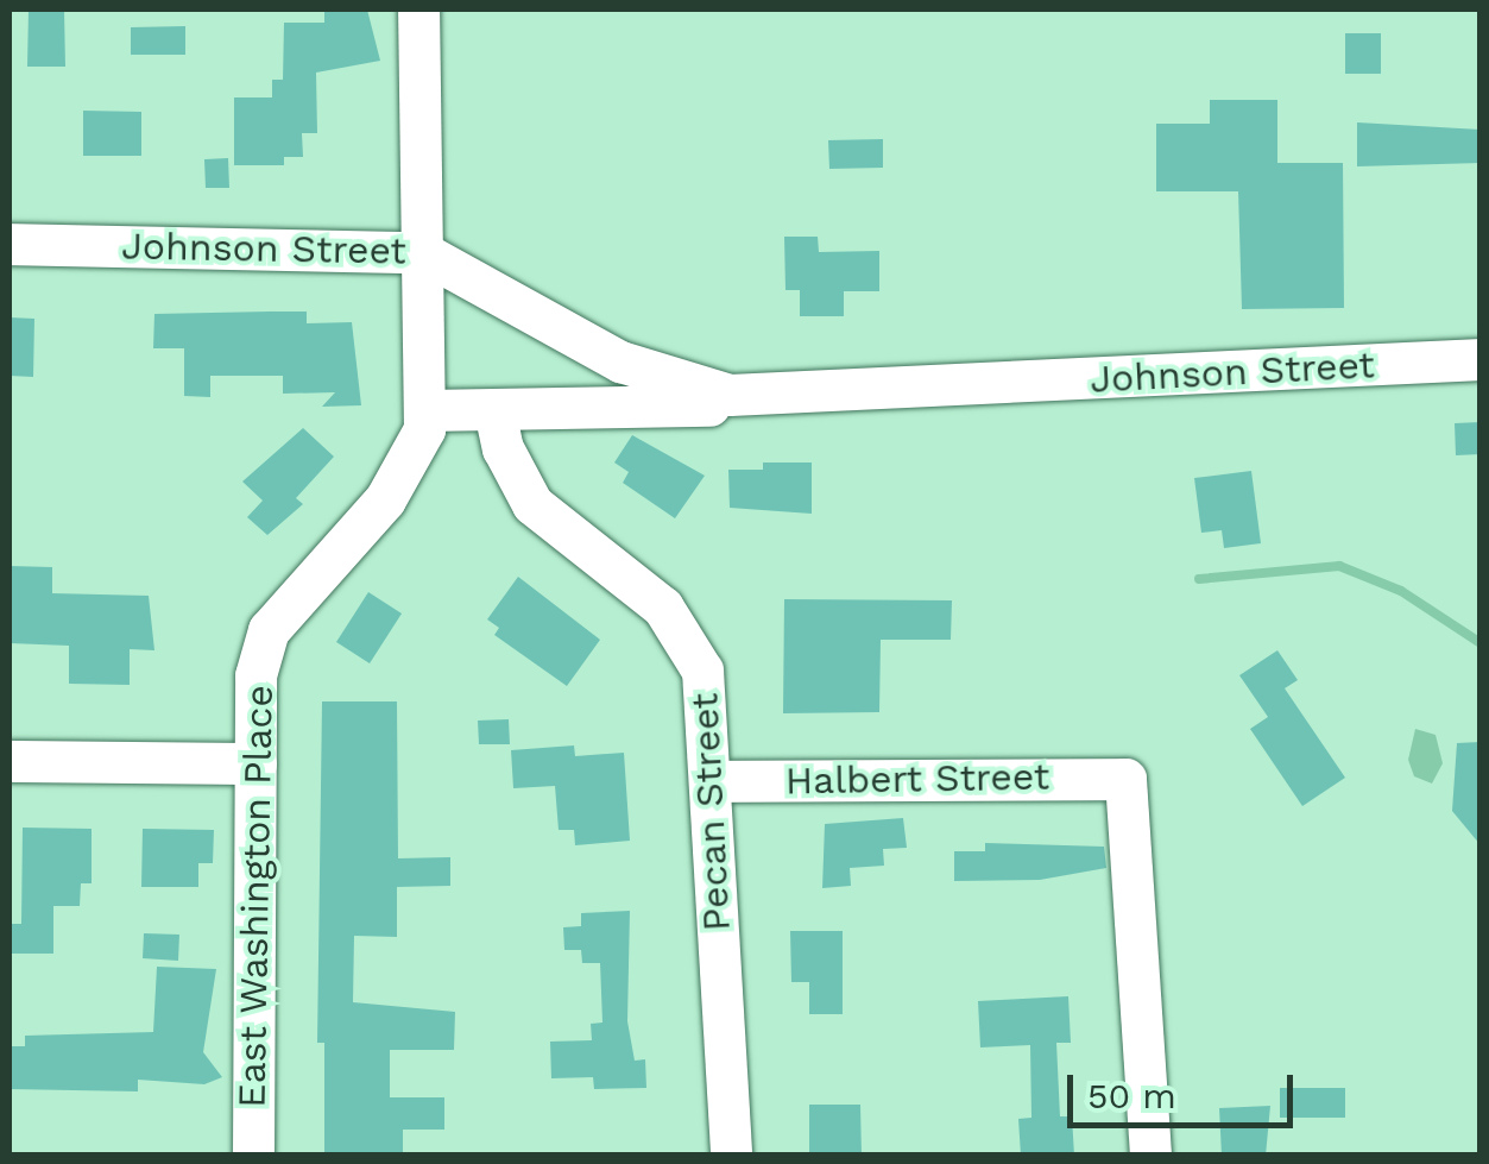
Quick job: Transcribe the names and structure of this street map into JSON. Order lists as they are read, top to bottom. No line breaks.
{"streets":{"street":["Johnson Street","Halbert Street","Pecan Street","East Washington Place"]},"crossings":[["Johnson Street","Pecan Street"],["Johnson Street","East Washington Place"],["Halbert Street","Pecan Street"]],"scale_bar":"50 m"}
